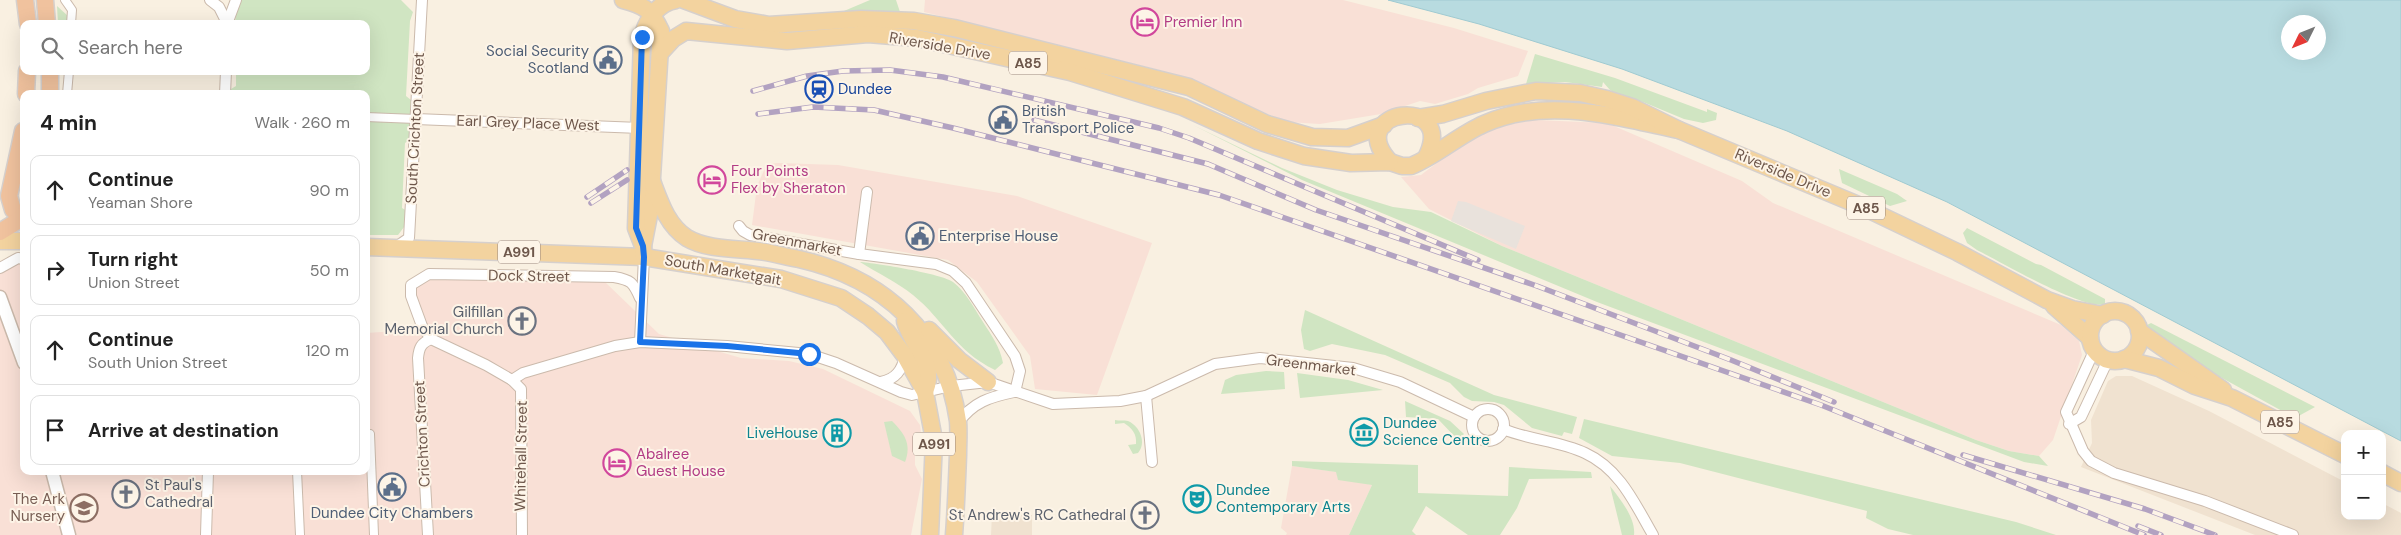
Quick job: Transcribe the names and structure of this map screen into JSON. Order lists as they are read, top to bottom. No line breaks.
{"streets":{"main road":["Riverside Drive","A85","A991","South Marketgait"],"street":["Earl Grey Place West","South Crichton Street","Greenmarket","Dock Street","Crichton Street","Whitehall Street"]},"crossings":[["Riverside Drive","A991"],["Earl Grey Place West","South Crichton Street"],["South Crichton Street","A991"],["Greenmarket","A991"],["Greenmarket","Whitehall Street"],["A991","South Marketgait"],["Dock Street","Crichton Street"]],"places":{"hotel":["Premier Inn","Four Points Flex by Sheraton","Abalree Guest House"],"public building":["Social Security Scotland","British Transport Police","Enterprise House","Dundee City Chambers"],"station":["Dundee"],"church":["Gilfillan Memorial Church","St Paul's Cathedral","St Andrew's RC Cathedral"],"museum":["Dundee Science Centre"],"building":["LiveHouse"],"theatre":["Dundee Contemporary Arts"],"school or university":["The Ark Nursery"]},"north":"bottom left","page":{"search":"Search here","heading":["4 min","Walk · 260 m"],"list":[["Continue","Yeaman Shore","90 m"],["Turn right","Union Street","50 m"],["Continue","South Union Street","120 m"],"Arrive at destination"],"map_buttons":["+","−"]}}
